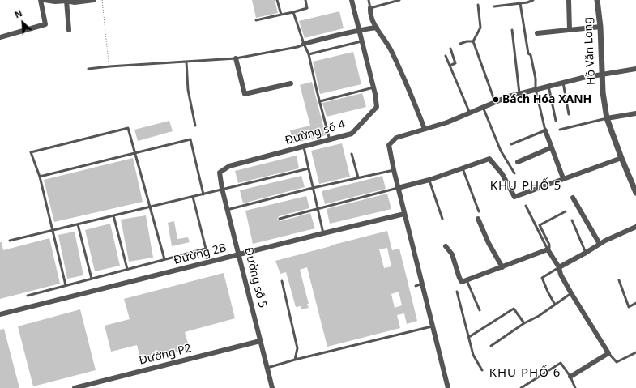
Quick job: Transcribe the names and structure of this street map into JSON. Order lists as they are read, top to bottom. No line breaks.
{"streets":{"street":["Hồ Văn Long","Đường số 4","Đường 2B","Đường số 5","Đường P2"]},"crossings":[["Đường số 4","Đường số 5"],["Đường 2B","Đường số 5"],["Đường số 5","Đường P2"]],"districts":["KHU PHỐ 5","KHU PHỐ 6"],"places":["Bách Hóa XANH"],"north":"top left"}
